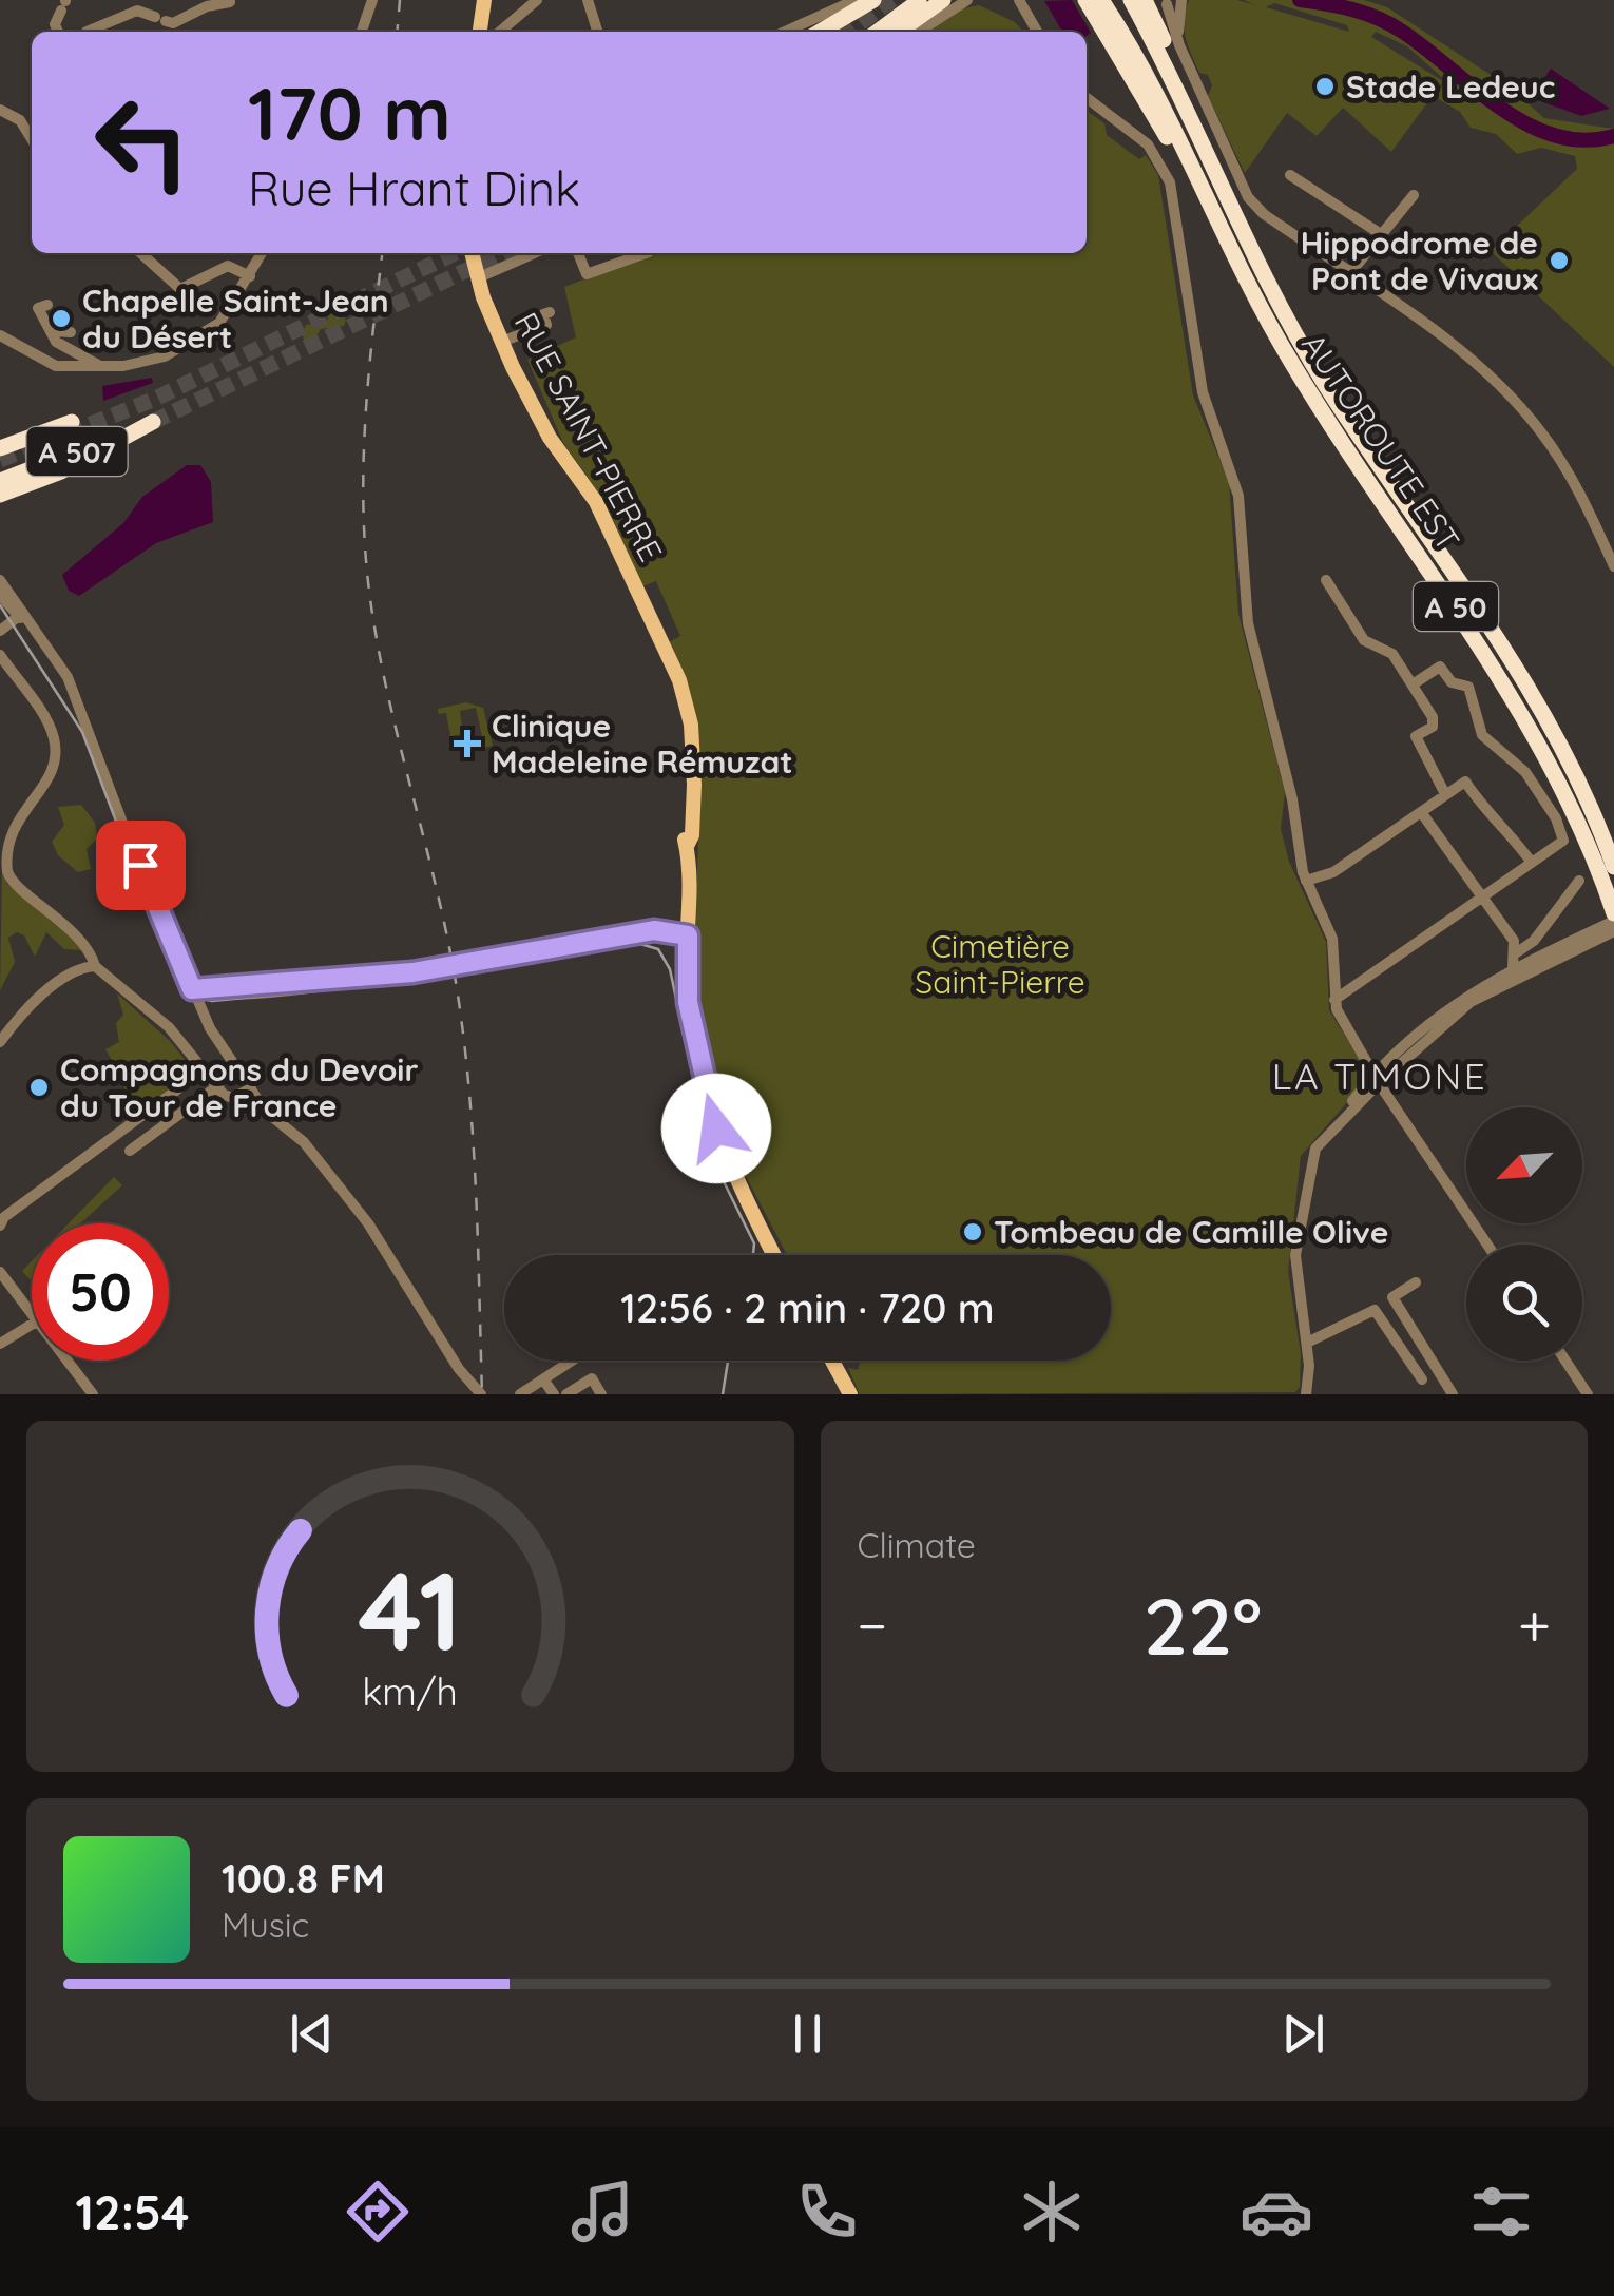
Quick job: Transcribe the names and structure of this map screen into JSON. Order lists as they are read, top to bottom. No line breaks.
{"streets":{"highway":["AUTOROUTE EST","A 507","A 50"],"main road":["RUE SAINT-PIERRE"]},"districts":["LA TIMONE"],"parks":["Cimetière Saint-Pierre"],"places":{"other":["Stade Ledeuc","Hippodrome de Pont de Vivaux","Chapelle Saint-Jean du Désert","Compagnons du Devoir du Tour de France","Tombeau de Camille Olive"],"health":["Clinique Madeleine Rémuzat"]},"north":"bottom left","page":{"turn":["170 m","Rue Hrant Dink"],"limit":"50","trip":"12:56 · 2 min · 720 m","tile":"Climate","heat":["−","22°","+"],"song":["100.8 FM","Music"],"tabs":"12:54","gauge":["41","km/h"]}}
